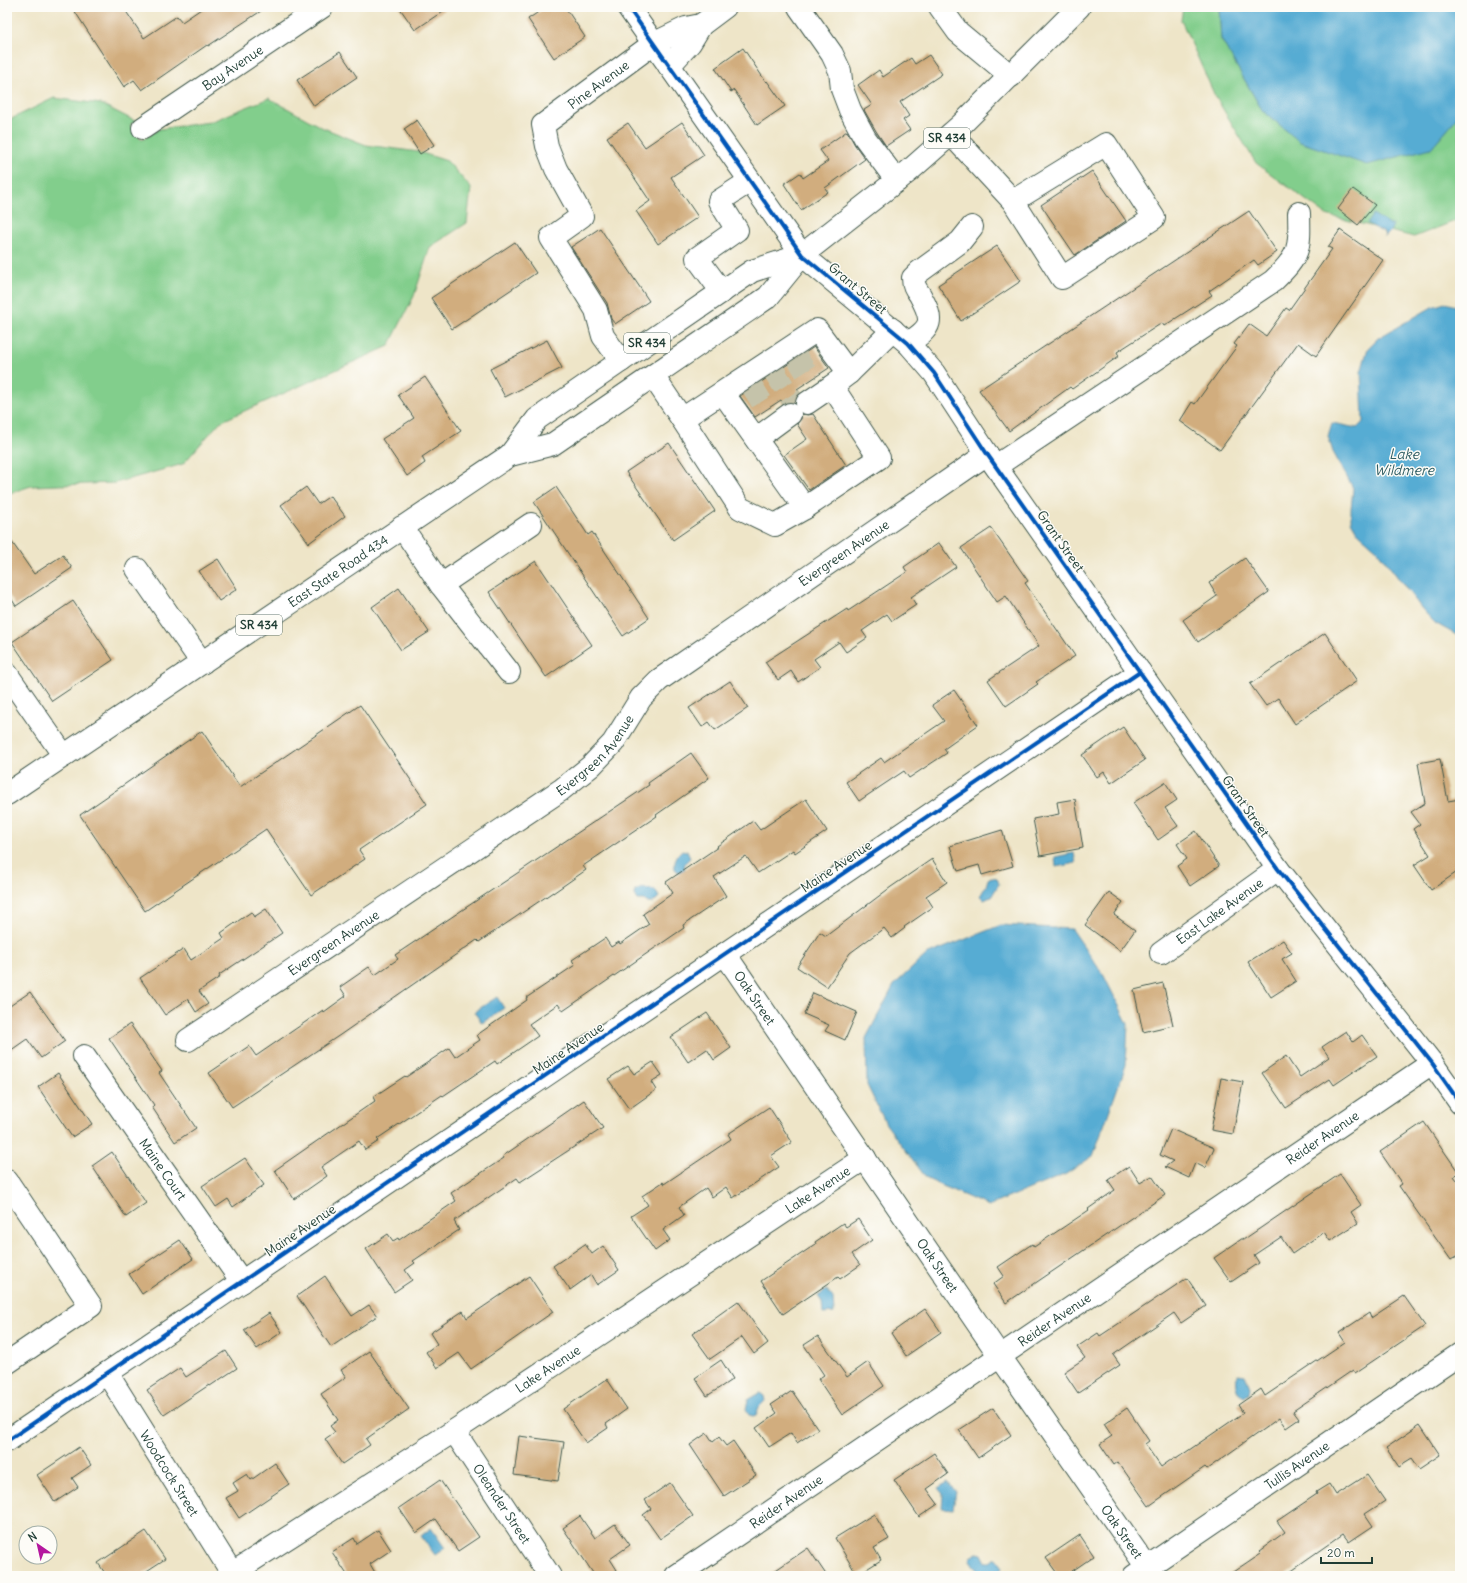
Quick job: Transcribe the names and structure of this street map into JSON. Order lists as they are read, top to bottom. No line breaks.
{"streets":{"street":["Bay Avenue","Pine Avenue","SR 434","Grant Street","Evergreen Avenue","East State Road 434","Maine Avenue","East Lake Avenue","Oak Street","Reider Avenue","Maine Court","Lake Avenue","Tullis Avenue","Woodcock Street","Oleander Street"]},"crossings":[["Pine Avenue","SR 434"],["Pine Avenue","Grant Street"],["SR 434","Grant Street"],["SR 434","East State Road 434"],["Grant Street","Evergreen Avenue"],["Grant Street","Maine Avenue"],["Grant Street","East Lake Avenue"],["Grant Street","Reider Avenue"],["Maine Avenue","Oak Street"],["Maine Avenue","Maine Court"],["Maine Avenue","Woodcock Street"],["Oak Street","Reider Avenue"],["Oak Street","Lake Avenue"],["Oak Street","Tullis Avenue"],["Lake Avenue","Woodcock Street"],["Lake Avenue","Oleander Street"]],"water":["Lake Wildmere"],"scale_bar":"20 m","north":"top left"}
